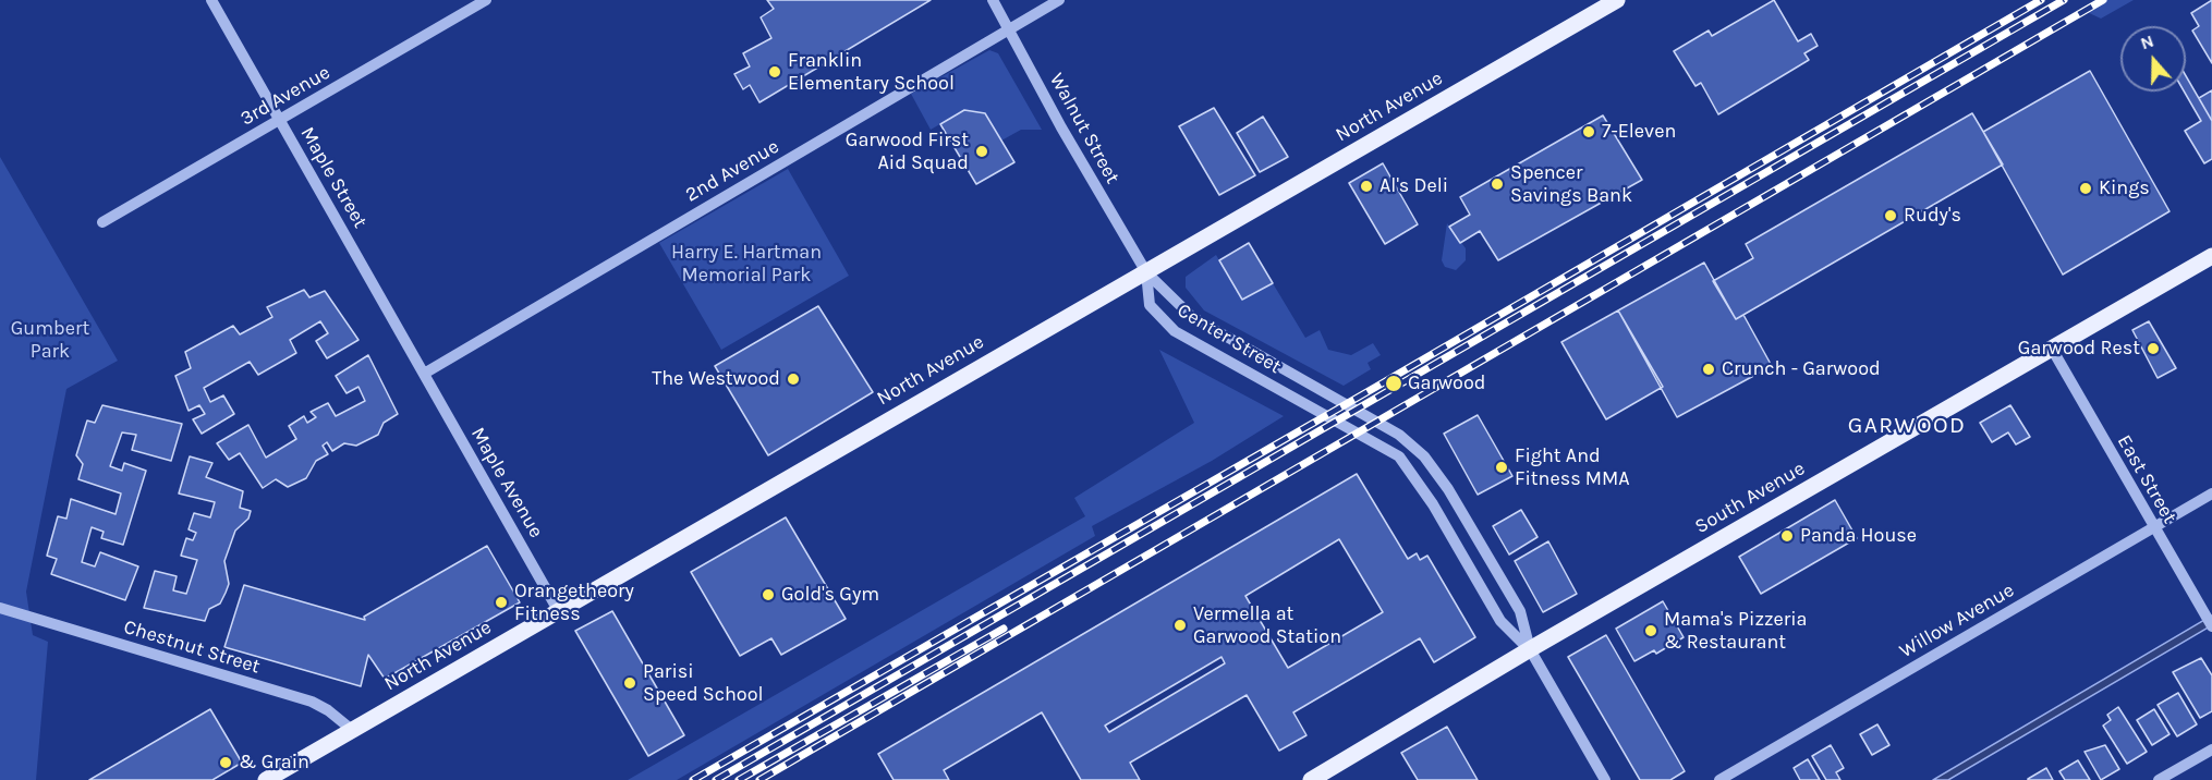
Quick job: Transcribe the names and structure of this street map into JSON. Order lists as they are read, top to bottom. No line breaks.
{"streets":{"main road":["North Avenue","South Avenue"],"street":["3rd Avenue","Walnut Street","2nd Avenue","Maple Street","Center Street","East Street","Maple Avenue","Willow Avenue","Chestnut Street"]},"crossings":[["3rd Avenue","Maple Street"],["North Avenue","Walnut Street"],["North Avenue","Center Street"],["North Avenue","Maple Avenue"],["North Avenue","Chestnut Street"],["Walnut Street","2nd Avenue"],["Walnut Street","Center Street"],["2nd Avenue","Maple Street"],["2nd Avenue","Maple Avenue"],["Maple Street","Maple Avenue"],["Center Street","South Avenue"],["East Street","South Avenue"],["East Street","Willow Avenue"]],"districts":["GARWOOD"],"parks":["Harry E. Hartman Memorial Park","Gumbert Park"],"places":["Franklin Elementary School","7-Eleven","Garwood First Aid Squad","Spencer Savings Bank","Al's Deli","Kings","Rudy's","Garwood Rest","Crunch - Garwood","The Westwood","Garwood","Fight And Fitness MMA","Panda House","Gold's Gym","Orangetheory Fitness","Vermella at Garwood Station","Mama's Pizzeria & Restaurant","Parisi Speed School","& Grain"],"north":"top"}
